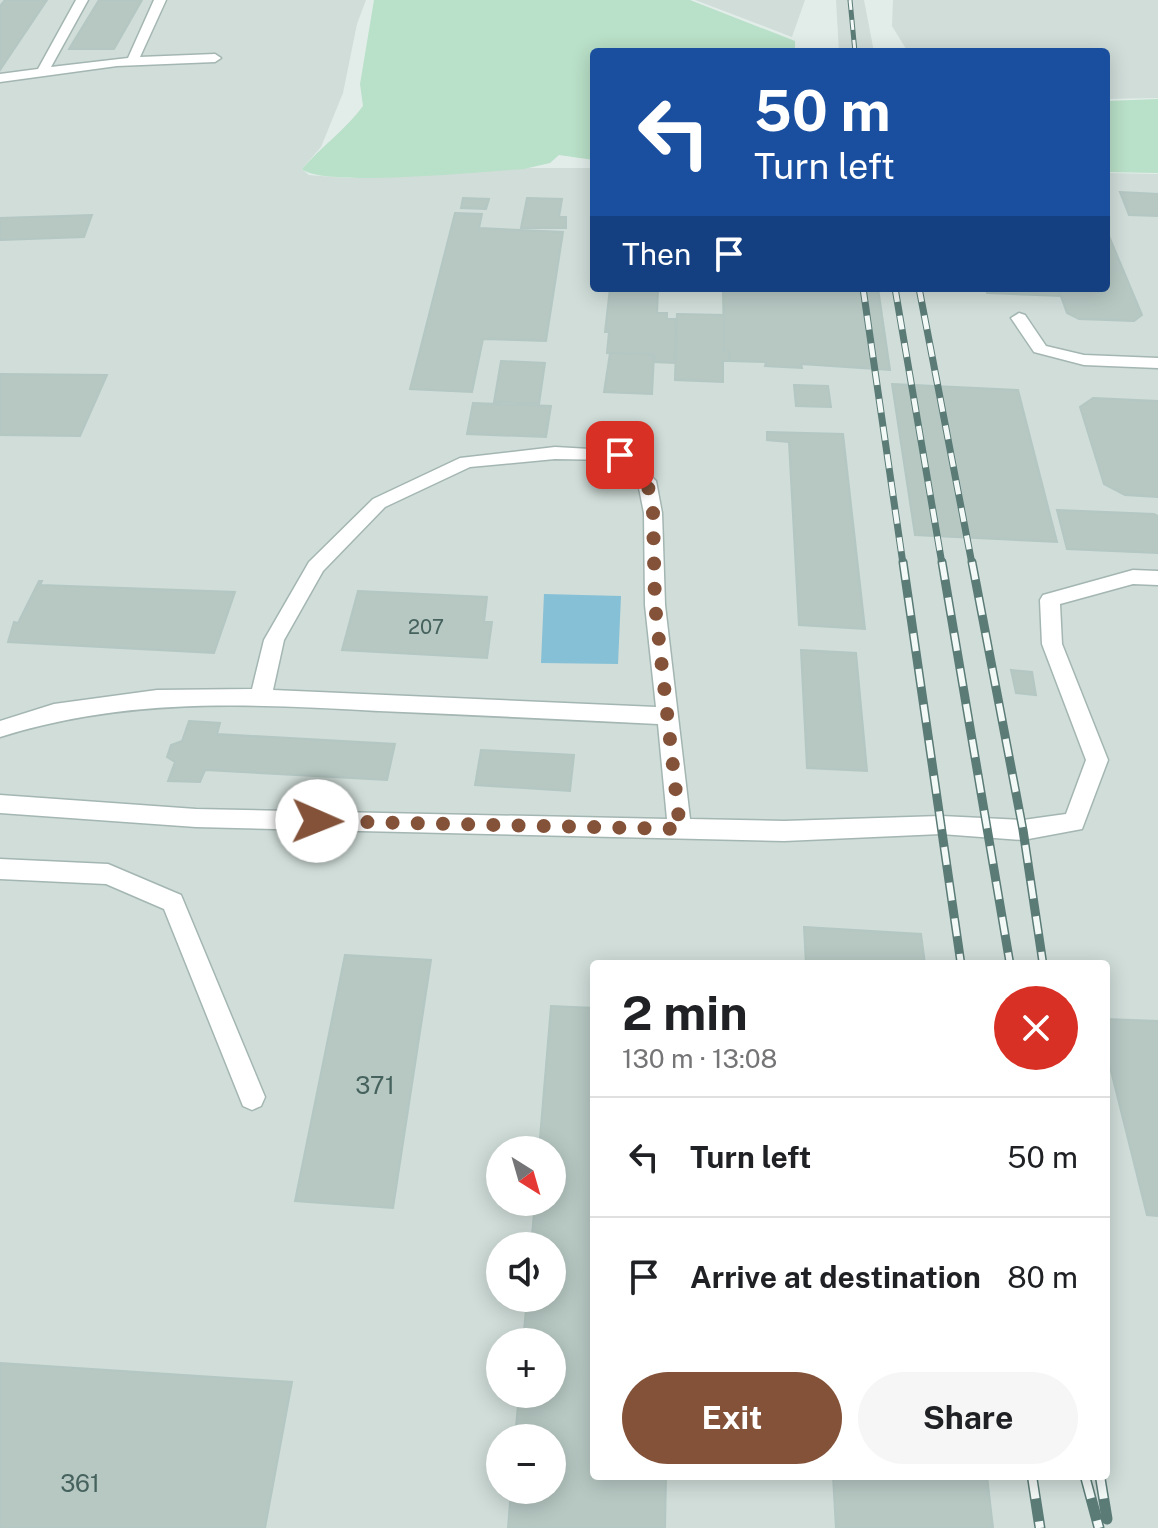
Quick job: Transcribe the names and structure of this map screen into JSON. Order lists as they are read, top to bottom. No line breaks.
{"house_numbers":["207","371","361"],"north":"bottom right","page":{"turn":["50 m","Turn left"],"then":"Then","heading":["2 min","130 m · 13:08"],"list":[{"name":"Turn left","value":"50 m"},{"name":"Arrive at destination","value":"80 m"}],"map_buttons":["+","−"],"buttons":["Exit","Share"]}}
